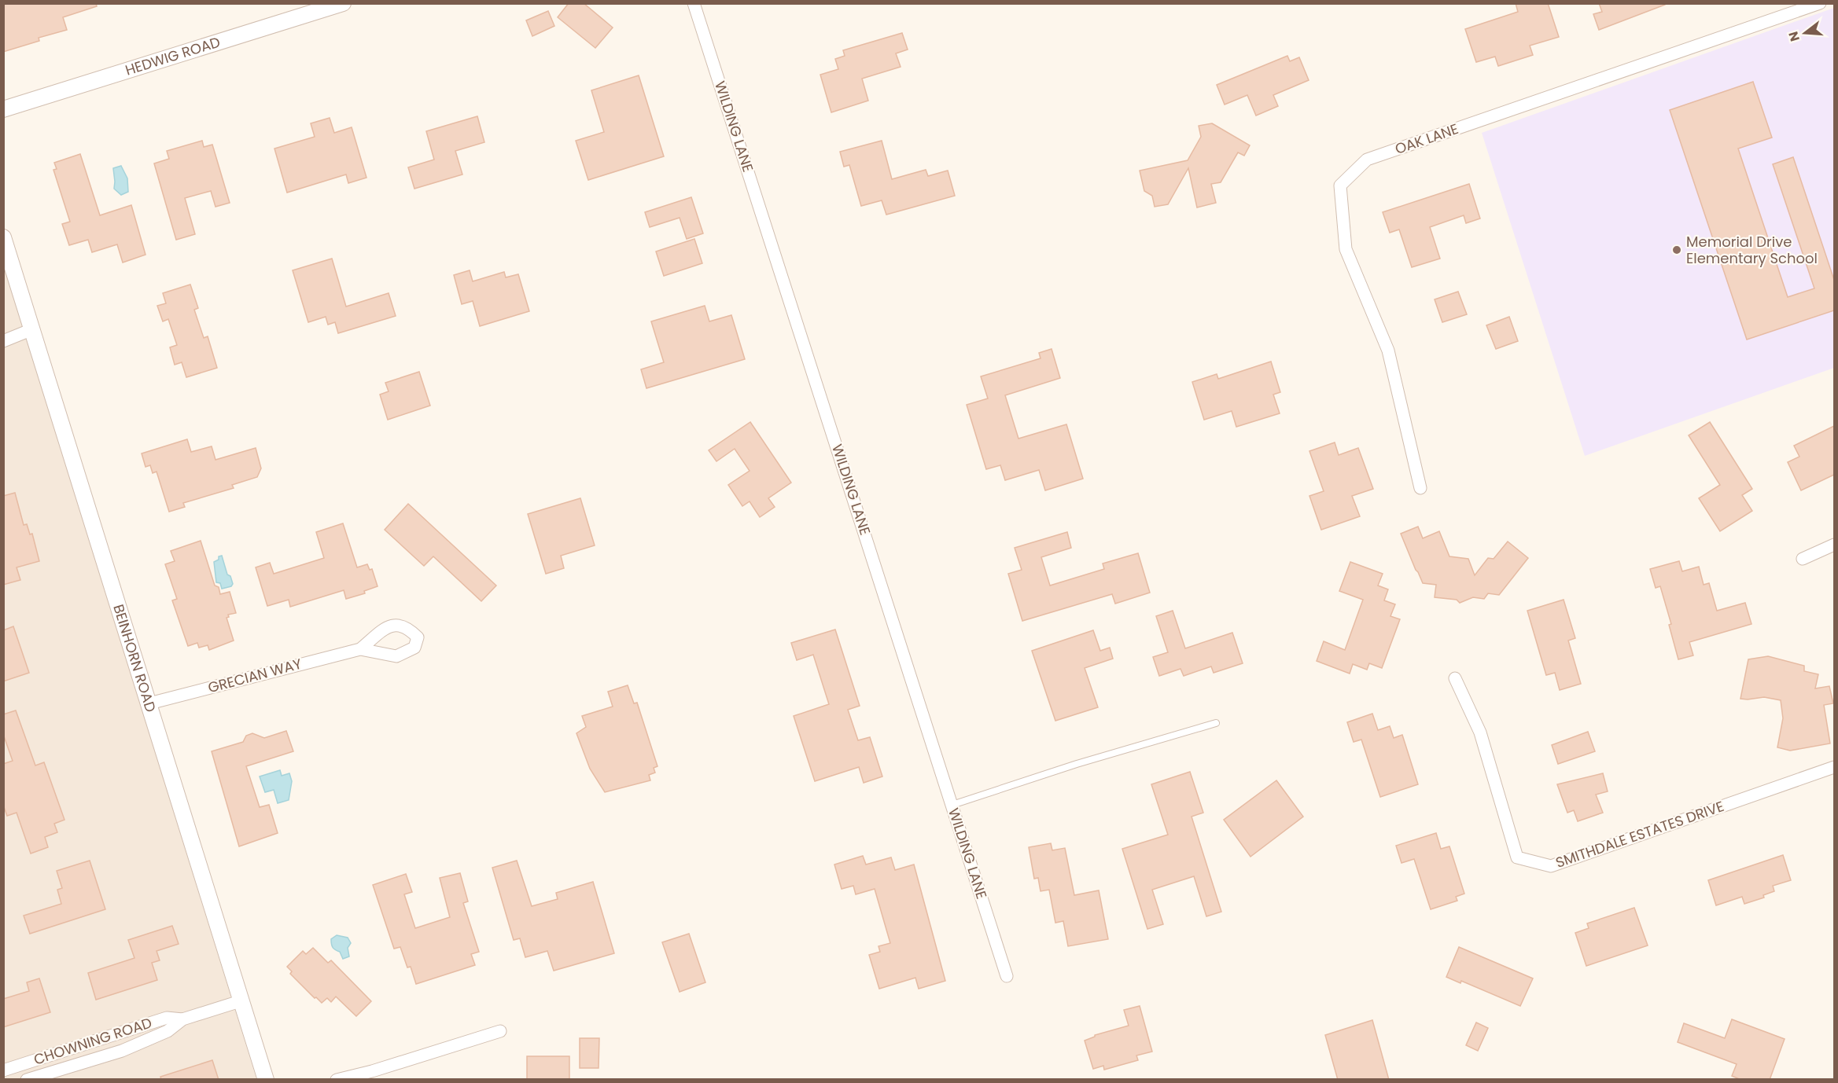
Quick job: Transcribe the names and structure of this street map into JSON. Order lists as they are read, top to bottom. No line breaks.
{"streets":{"street":["HEDWIG ROAD","WILDING LANE","OAK LANE","BEINHORN ROAD","GRECIAN WAY","SMITHDALE ESTATES DRIVE","CHOWNING ROAD"]},"crossings":[["BEINHORN ROAD","GRECIAN WAY"],["BEINHORN ROAD","CHOWNING ROAD"]],"places":["Memorial Drive Elementary School"],"north":"left"}
